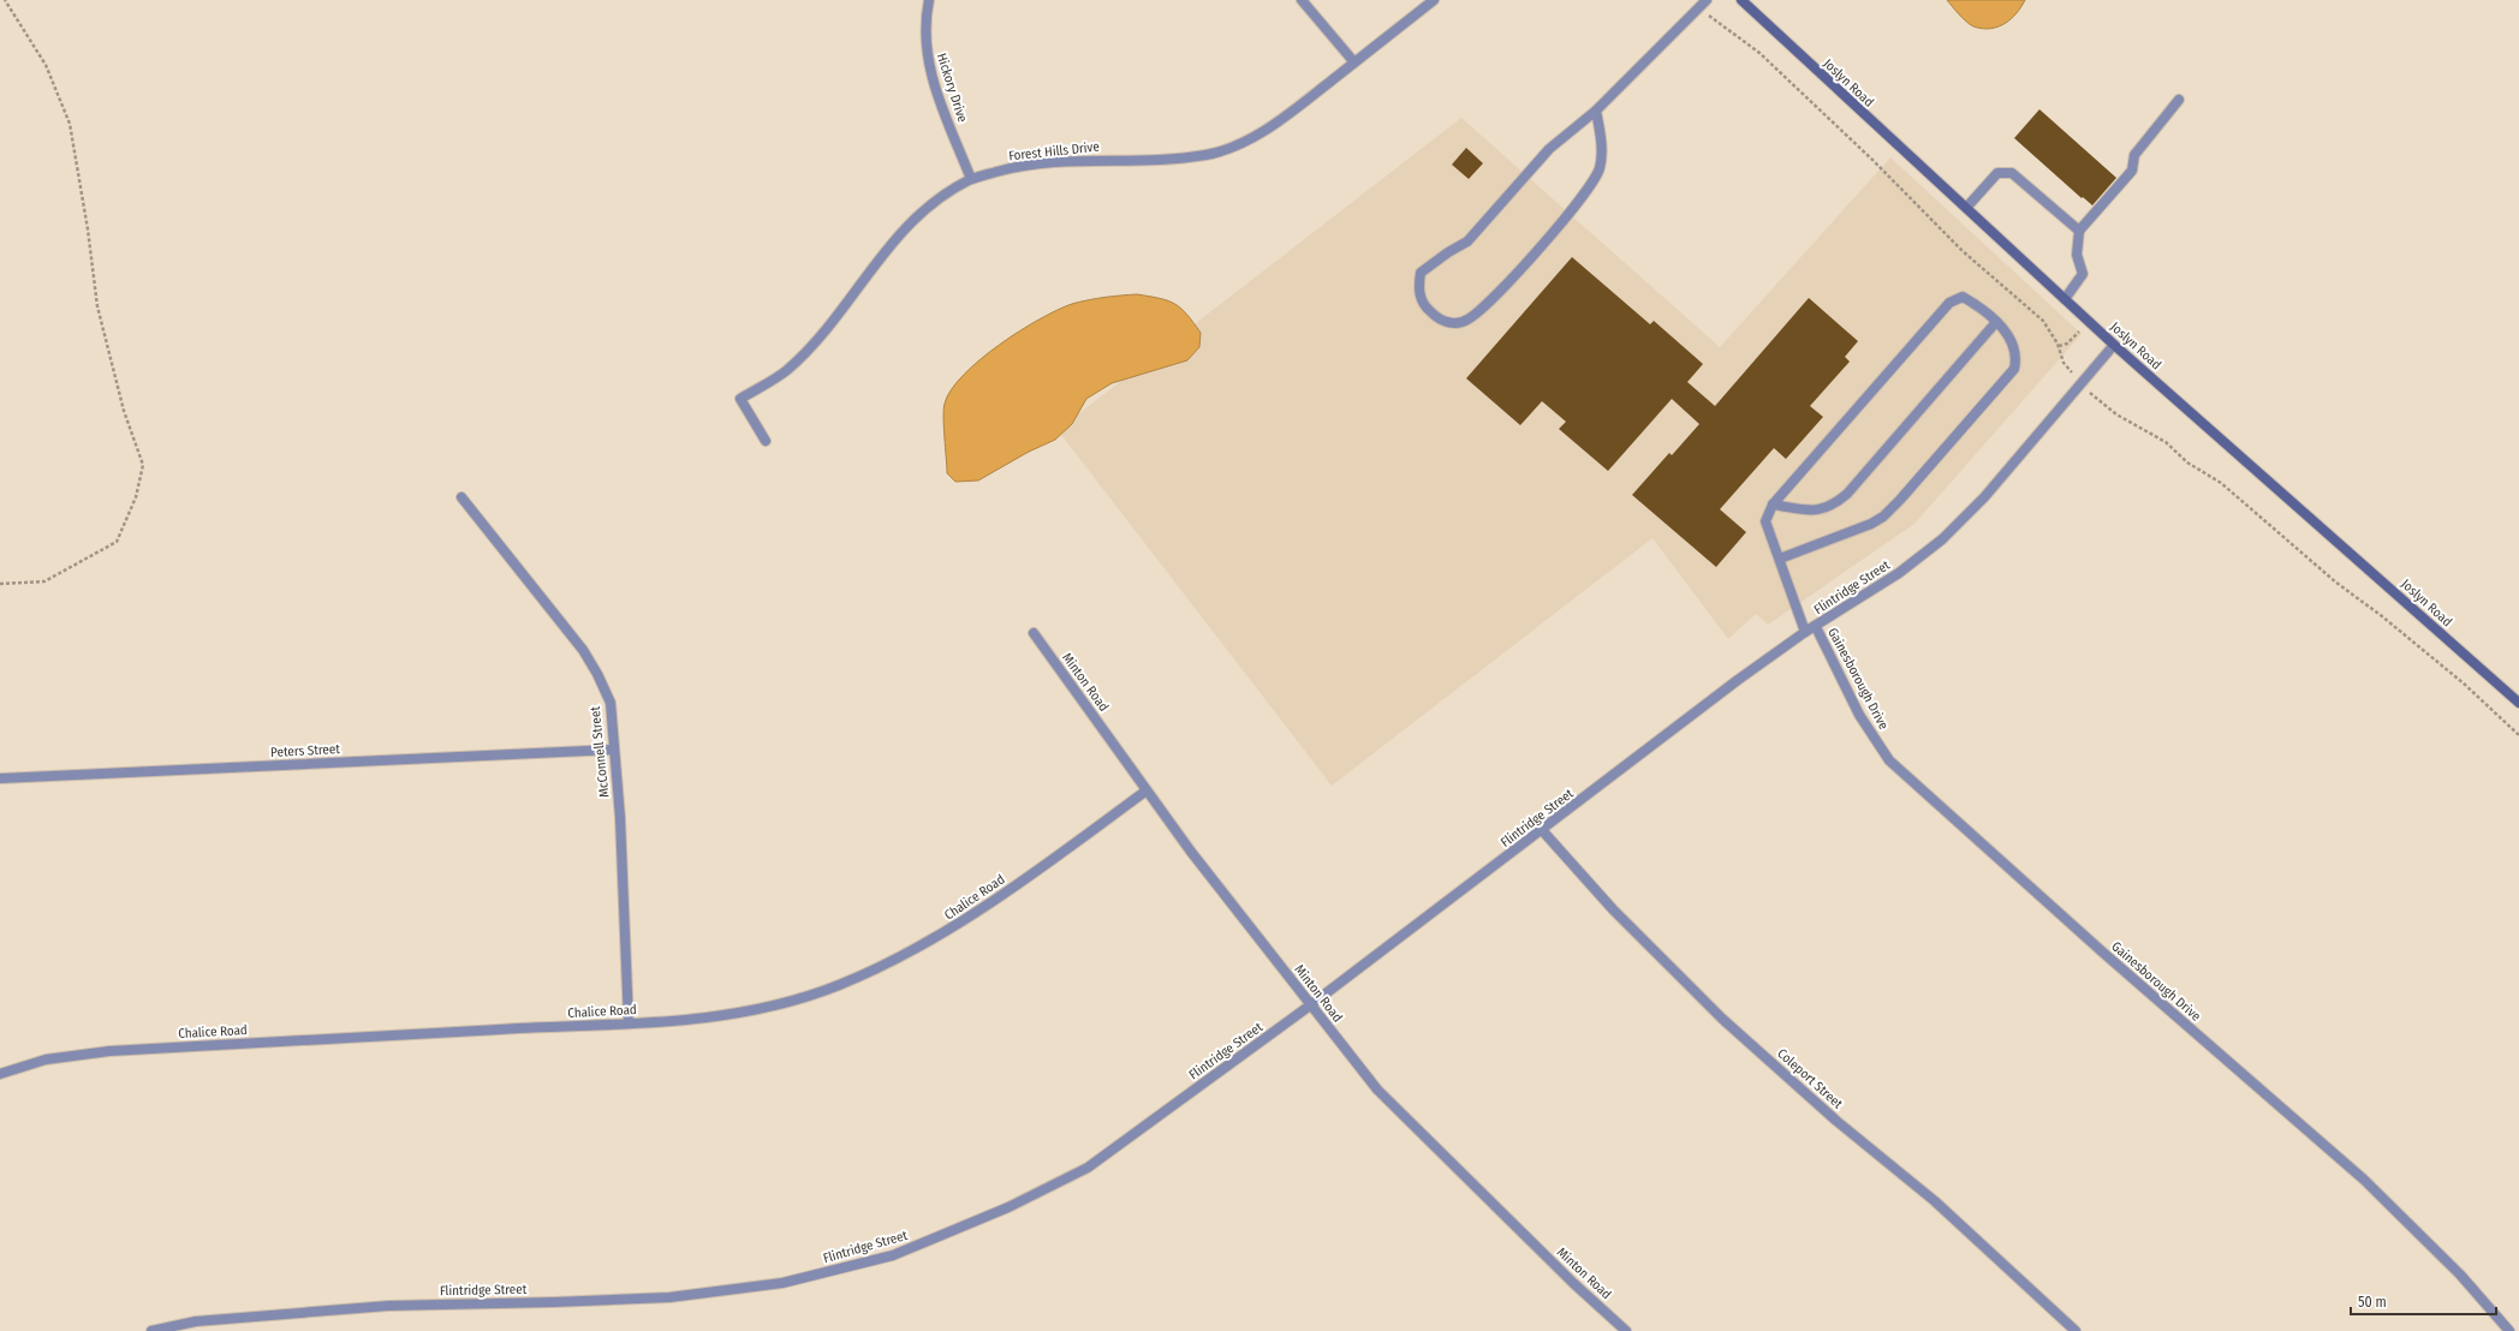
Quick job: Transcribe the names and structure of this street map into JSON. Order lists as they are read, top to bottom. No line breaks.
{"streets":{"street":["Joslyn Road","Hickory Drive","Forest Hills Drive","Flintridge Street","Gainesborough Drive","Minton Road","Peters Street","McConnell Street","Chalice Road","Coleport Street"]},"crossings":[["Joslyn Road","Flintridge Street"],["Hickory Drive","Forest Hills Drive"],["Flintridge Street","Gainesborough Drive"],["Flintridge Street","Minton Road"],["Flintridge Street","Coleport Street"],["Minton Road","Chalice Road"],["Peters Street","McConnell Street"],["McConnell Street","Chalice Road"]],"scale_bar":"50 m"}
